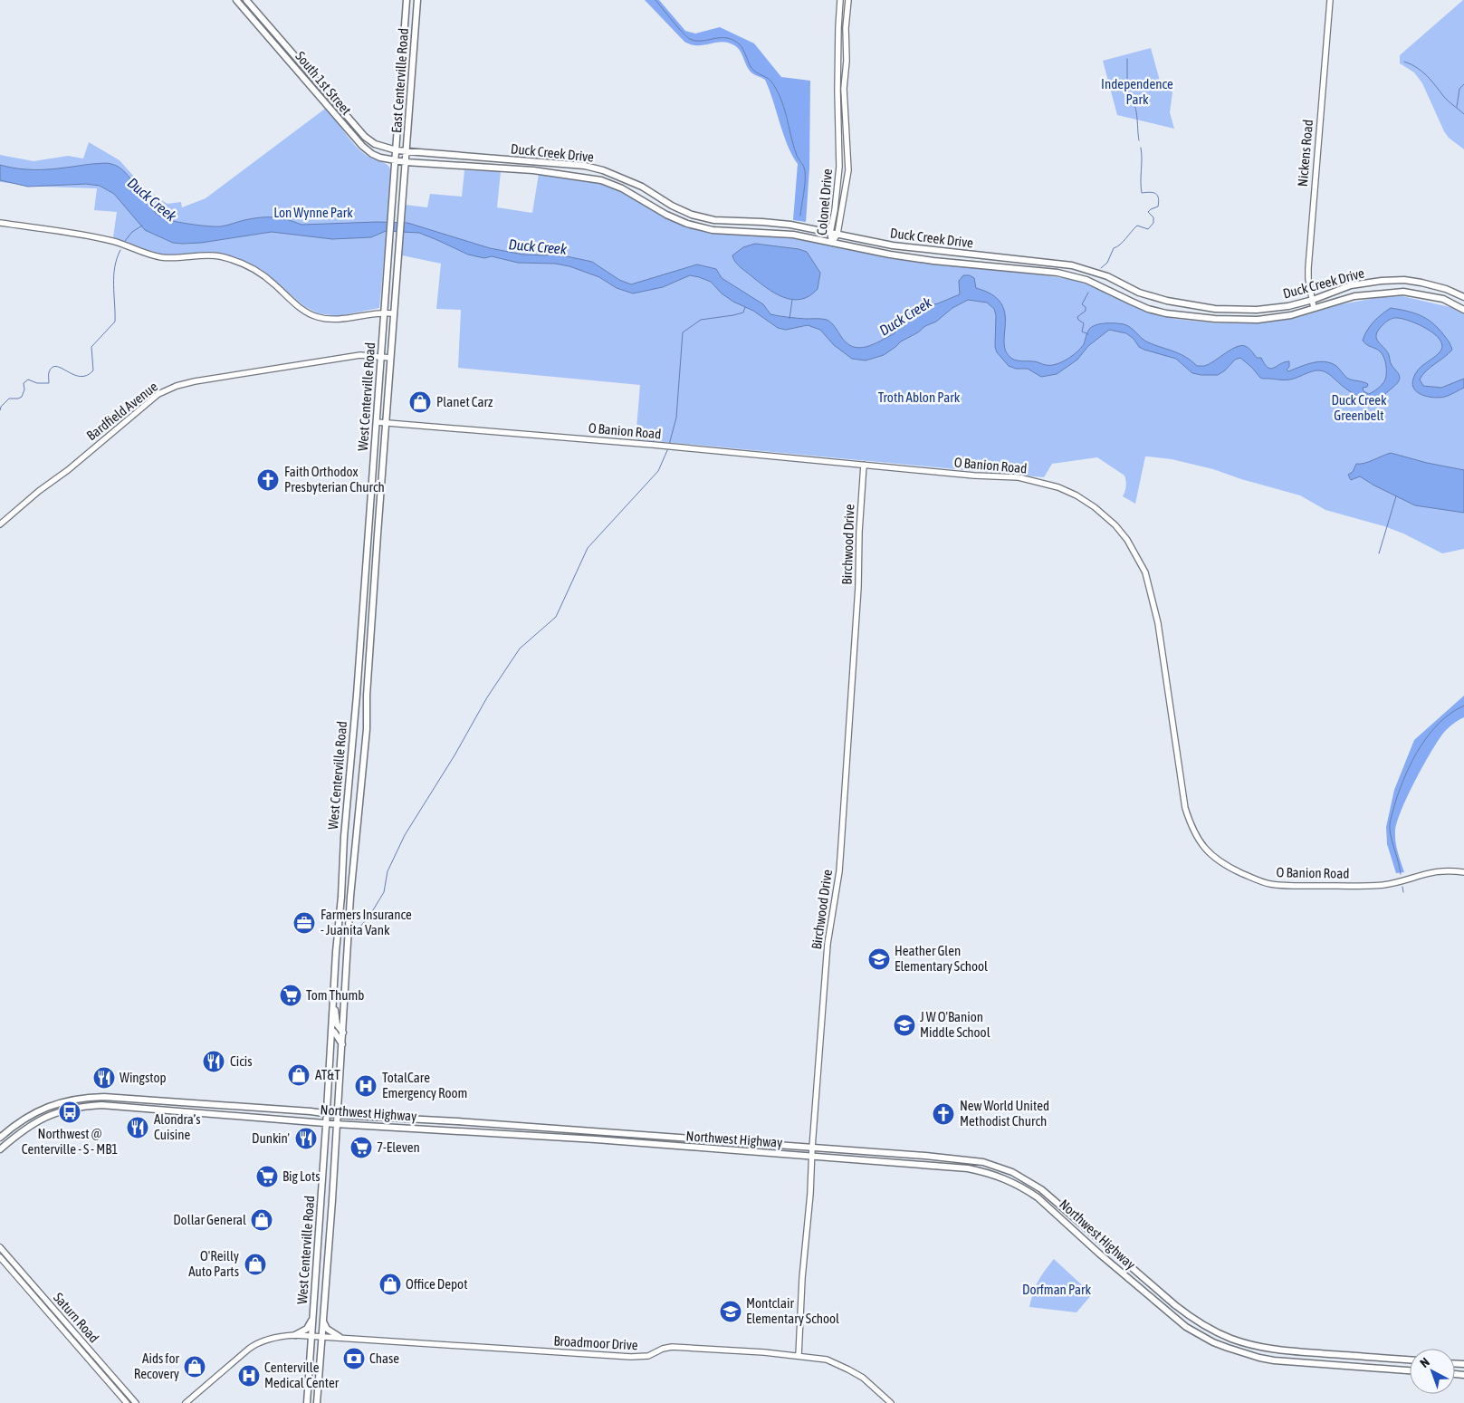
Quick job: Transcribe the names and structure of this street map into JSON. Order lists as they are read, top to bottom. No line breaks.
{"streets":{"main road":["East Centerville Road","South 1st Street","Duck Creek Drive","West Centerville Road","Northwest Highway"],"street":["Nickens Road","Colonel Drive","Bardfield Avenue","O Banion Road","Birchwood Drive","Saturn Road","Broadmoor Drive"]},"crossings":[["East Centerville Road","South 1st Street"],["East Centerville Road","Duck Creek Drive"],["East Centerville Road","West Centerville Road"],["South 1st Street","Duck Creek Drive"],["South 1st Street","West Centerville Road"],["Duck Creek Drive","Nickens Road"],["Duck Creek Drive","Colonel Drive"],["Duck Creek Drive","West Centerville Road"],["West Centerville Road","Bardfield Avenue"],["West Centerville Road","O Banion Road"],["West Centerville Road","Northwest Highway"],["West Centerville Road","Broadmoor Drive"],["O Banion Road","Birchwood Drive"],["Birchwood Drive","Northwest Highway"],["Birchwood Drive","Broadmoor Drive"]],"water":["Duck Creek"],"parks":["Independence Park","Lon Wynne Park","Troth Ablon Park","Duck Creek Greenbelt","Dorfman Park"],"places":{"shop":["Planet Carz","AT&T","Dollar General","O'Reilly Auto Parts","Office Depot","Aids for Recovery"],"church":["Faith Orthodox Presbyterian Church","New World United Methodist Church"],"office":["Farmers Insurance - Juanita Vank"],"school or university":["Heather Glen Elementary School","J W O'Banion Middle School","Montclair Elementary School"],"supermarket":["Tom Thumb","7-Eleven","Big Lots"],"restaurant":["Cicis","Wingstop","Alondra’s Cuisine","Dunkin'"],"hospital":["TotalCare Emergency Room","Centerville Medical Center"],"bus stop":["Northwest @ Centerville - S - MB1"],"bank":["Chase"]},"north":"top left"}
